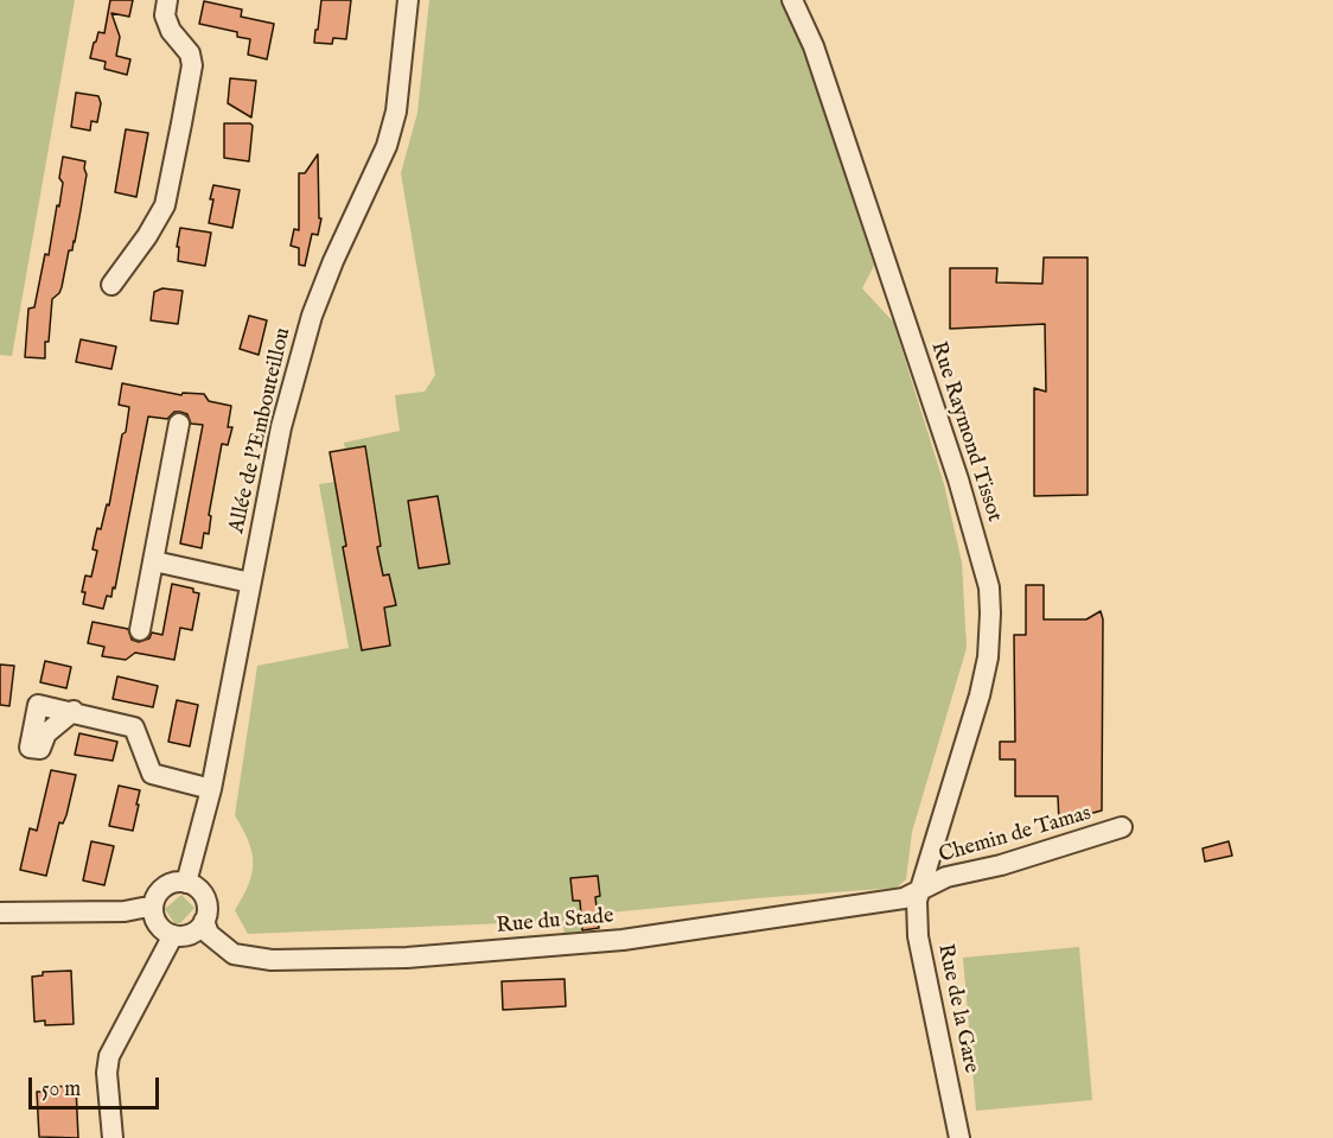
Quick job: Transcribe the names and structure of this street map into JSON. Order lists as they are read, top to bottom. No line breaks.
{"streets":{"street":["Allée de l'Embouteillou","Rue Raymond Tissot","Chemin de Tamas","Rue du Stade","Rue de la Gare"]},"crossings":[["Allée de l'Embouteillou","Rue du Stade"],["Rue Raymond Tissot","Chemin de Tamas"],["Rue Raymond Tissot","Rue du Stade"],["Rue Raymond Tissot","Rue de la Gare"],["Chemin de Tamas","Rue du Stade"],["Chemin de Tamas","Rue de la Gare"],["Rue du Stade","Rue de la Gare"]],"scale_bar":"50 m"}
